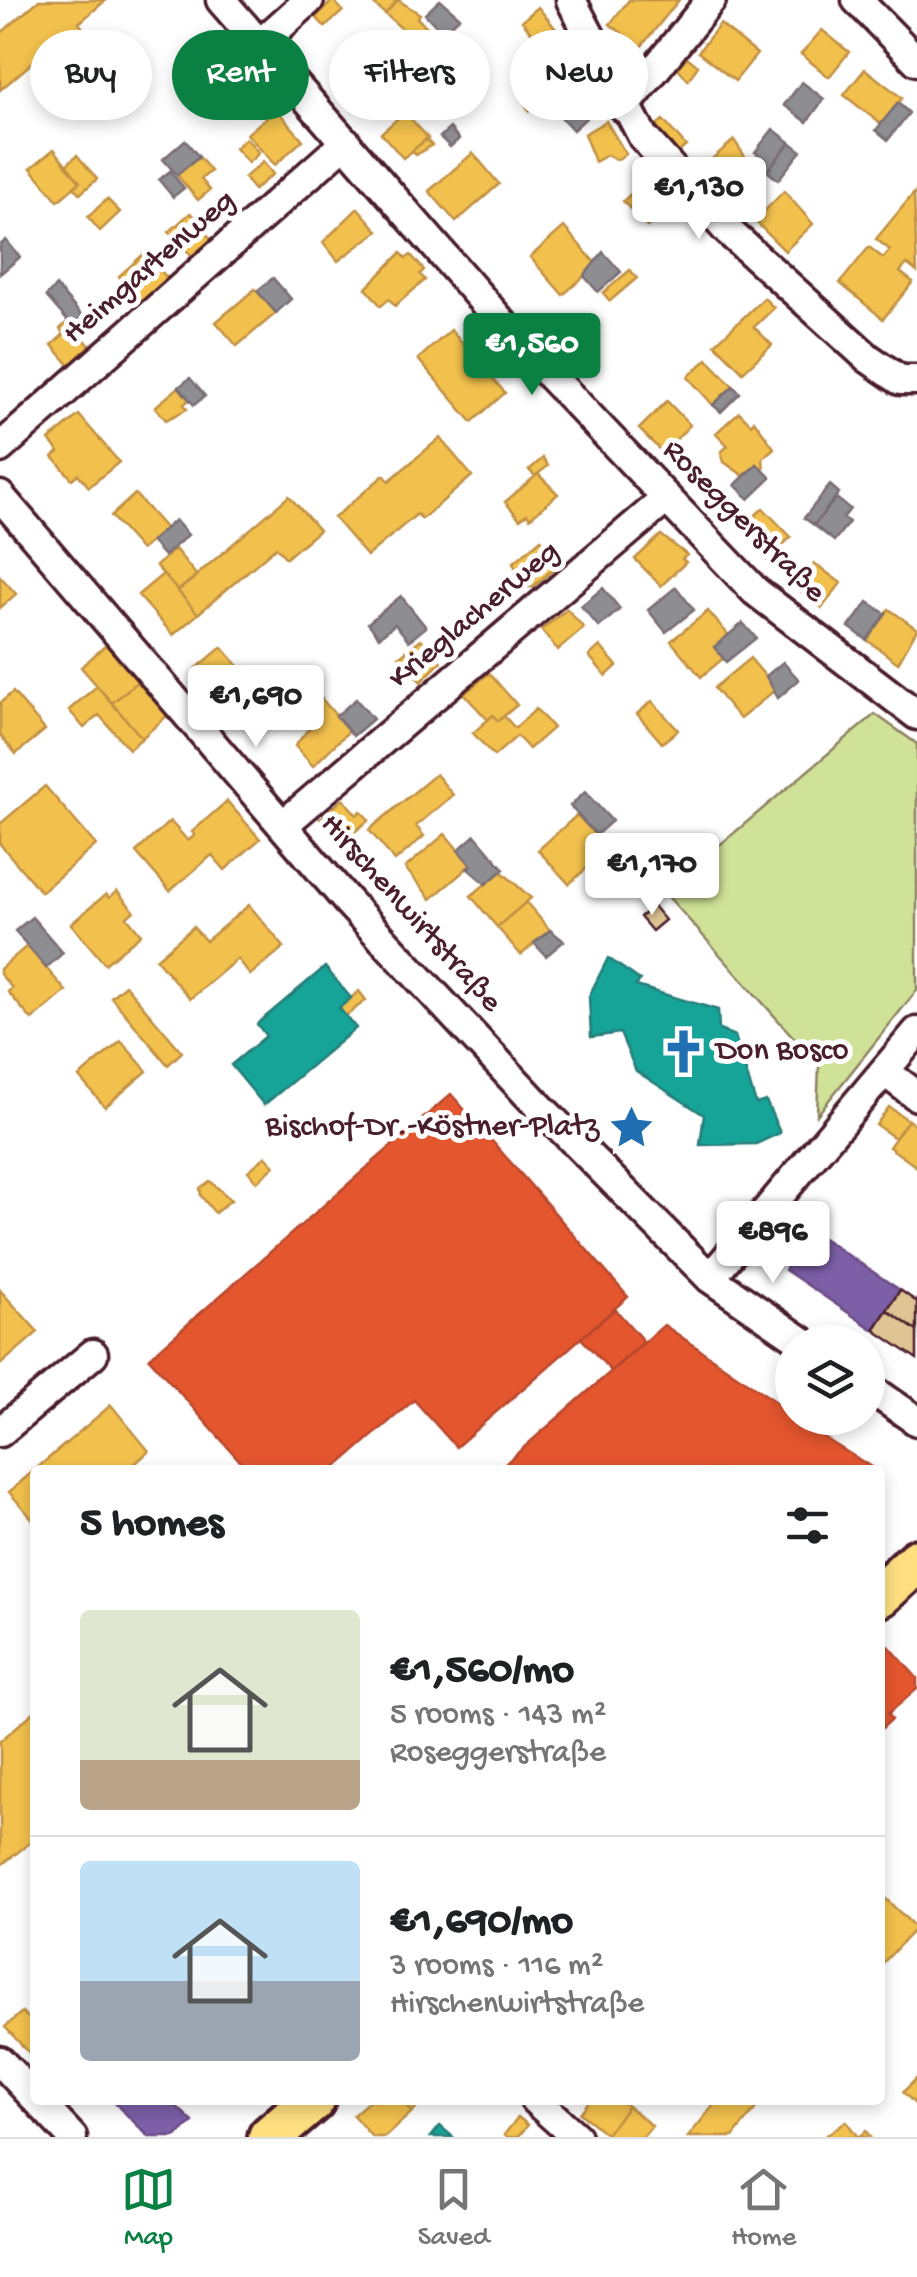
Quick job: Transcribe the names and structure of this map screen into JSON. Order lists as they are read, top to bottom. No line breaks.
{"streets":{"street":["Heimgartenweg","Roseggerstraße","Krieglacherweg","Hirschenwirtstraße"]},"crossings":[["Heimgartenweg","Roseggerstraße"],["Roseggerstraße","Krieglacherweg"],["Krieglacherweg","Hirschenwirtstraße"]],"places":{"church":["Don Bosco"],"place":["Bischof-Dr.-Köstner-Platz"]},"page":{"chip":["Buy","Rent","Filters","New"],"price":["€1,130","€1,560","€1,690","€1,170","€896"],"heading":"5 homes","list":[{"name":"€1,560/mo","note":"5 rooms · 143 m² · Roseggerstraße"},{"name":"€1,690/mo","note":"3 rooms · 116 m² · Hirschenwirtstraße"}],"tabs":["Map","Saved","Home"]}}
